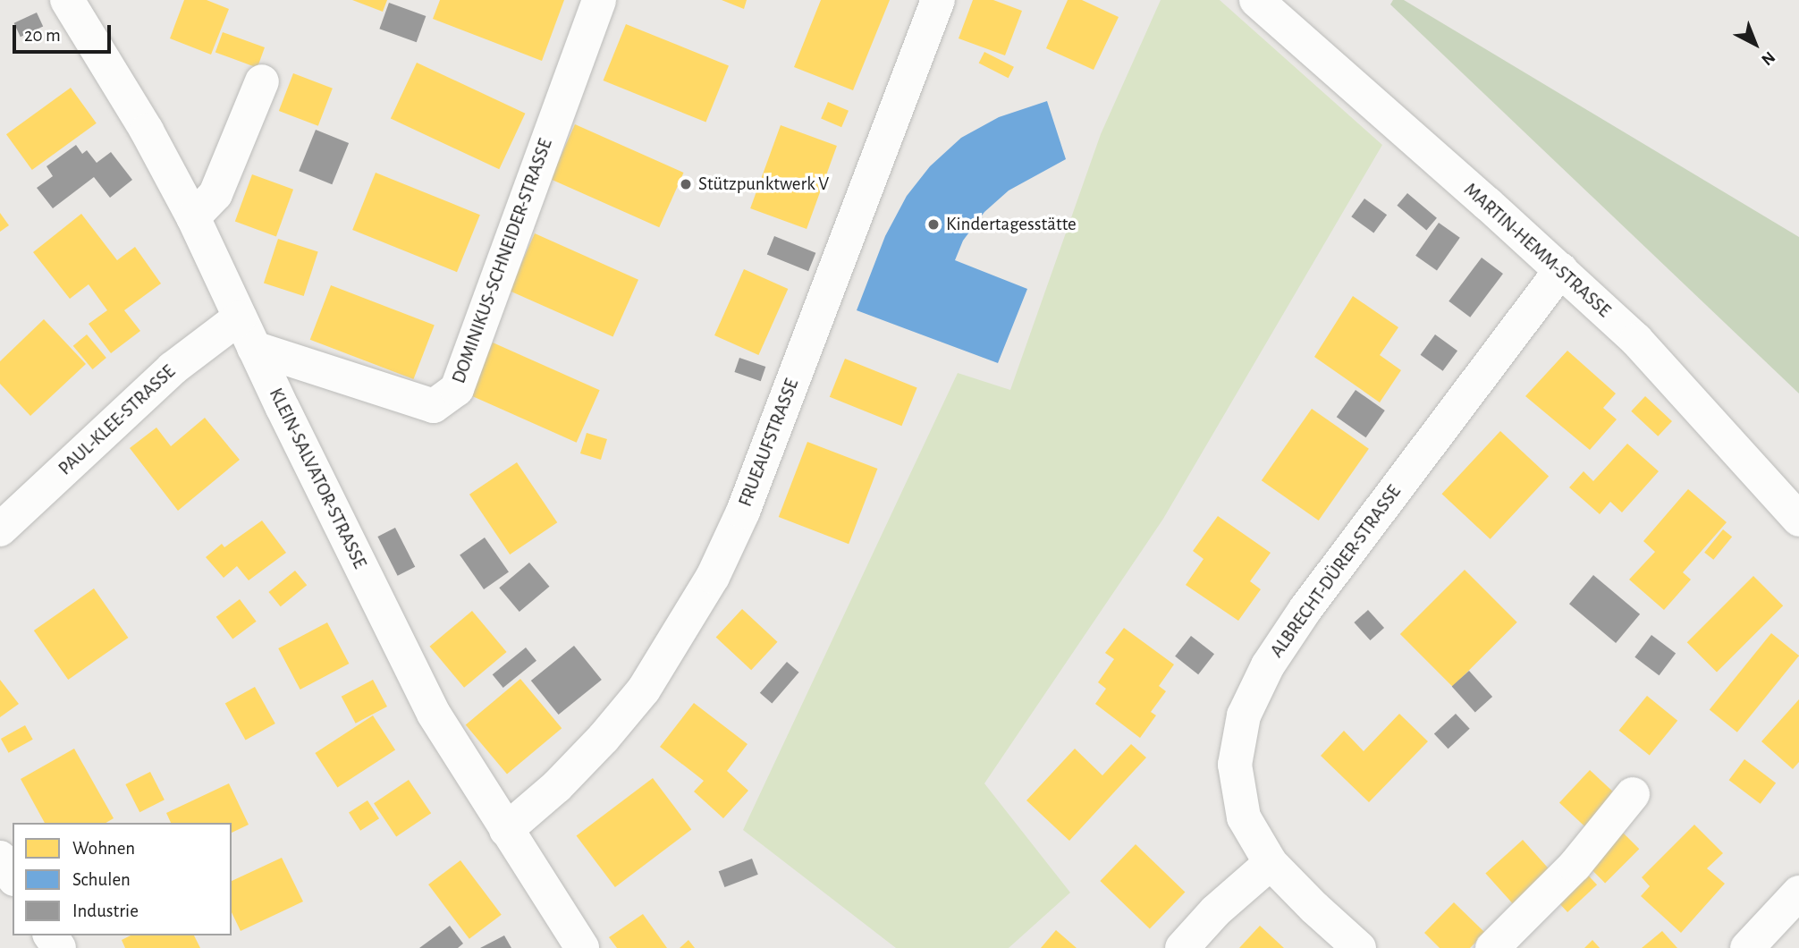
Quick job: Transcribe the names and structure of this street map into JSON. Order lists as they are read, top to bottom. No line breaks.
{"streets":{"street":["MARTIN-HEMM-STRASSE","DOMINIKUS-SCHNEIDER-STRASSE","PAUL-KLEE-STRASSE","FRUEAUFSTRASSE","KLEIN-SALVATOR-STRASSE","ALBRECHT-DÜRER-STRASSE"]},"crossings":[["MARTIN-HEMM-STRASSE","ALBRECHT-DÜRER-STRASSE"],["DOMINIKUS-SCHNEIDER-STRASSE","KLEIN-SALVATOR-STRASSE"],["PAUL-KLEE-STRASSE","KLEIN-SALVATOR-STRASSE"],["FRUEAUFSTRASSE","KLEIN-SALVATOR-STRASSE"]],"places":["Stützpunktwerk V","Kindertagesstätte"],"legend":["Wohnen","Schulen","Industrie"],"scale_bar":"20 m","north":"bottom right"}
